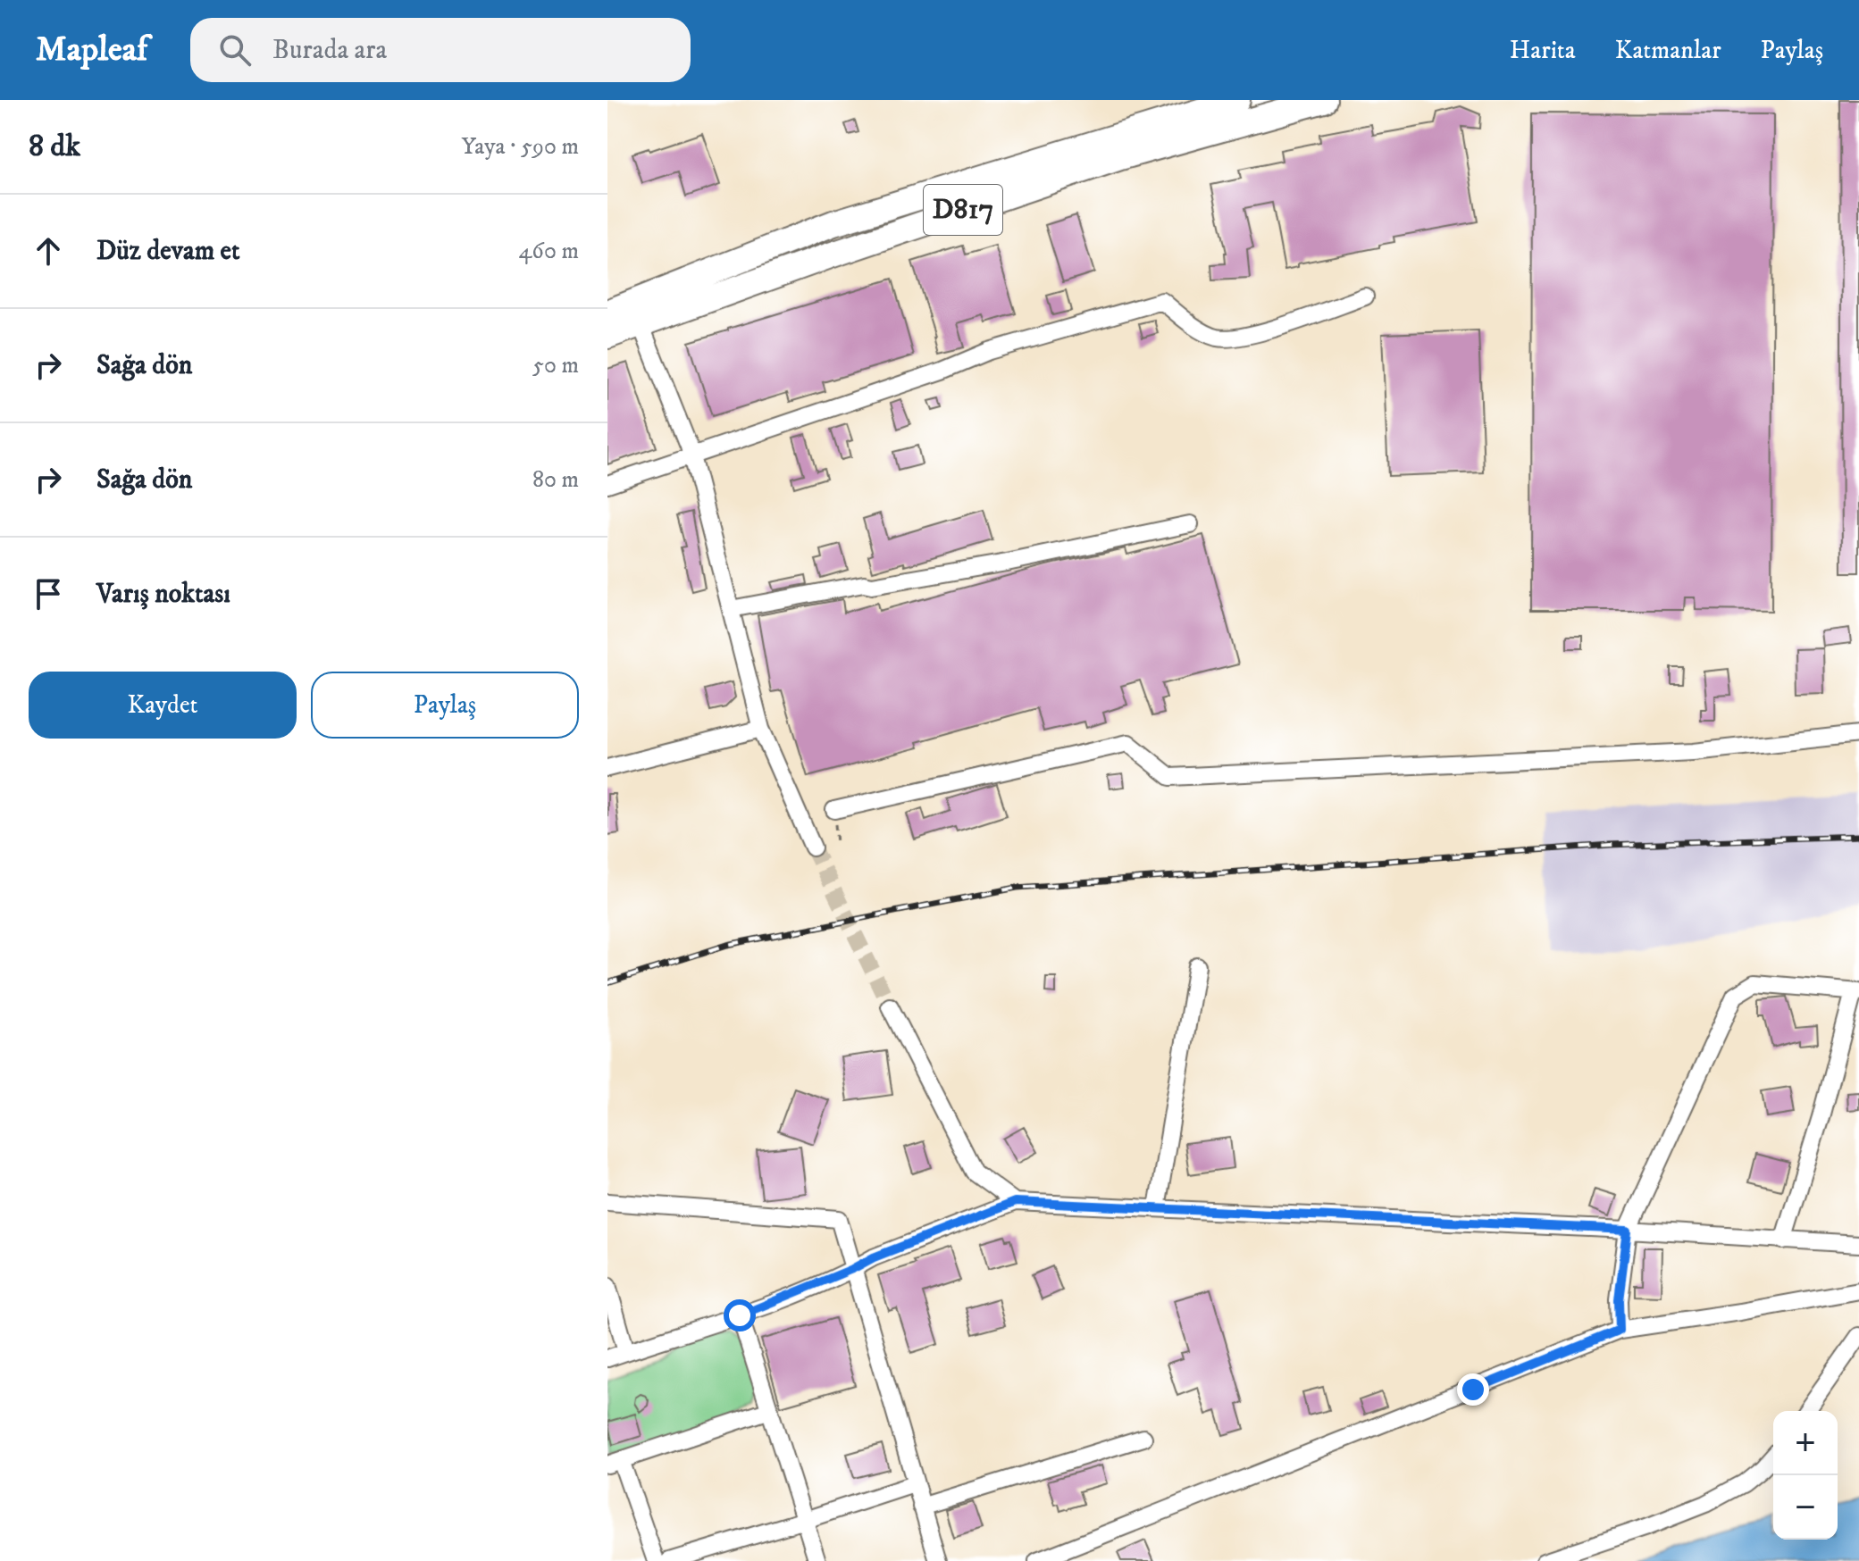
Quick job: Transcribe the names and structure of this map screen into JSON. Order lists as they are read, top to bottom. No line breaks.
{"streets":{"highway":["D817"]},"page":{"header":"Mapleaf","search":"Burada ara","nav":["Harita","Katmanlar","Paylaş"],"heading":["8 dk","Yaya · 590 m"],"list":[["Düz devam et","460 m"],["Sağa dön","50 m"],["Sağa dön","80 m"],"Varış noktası"],"buttons":["Kaydet","Paylaş"],"map_buttons":["+","−"]}}
